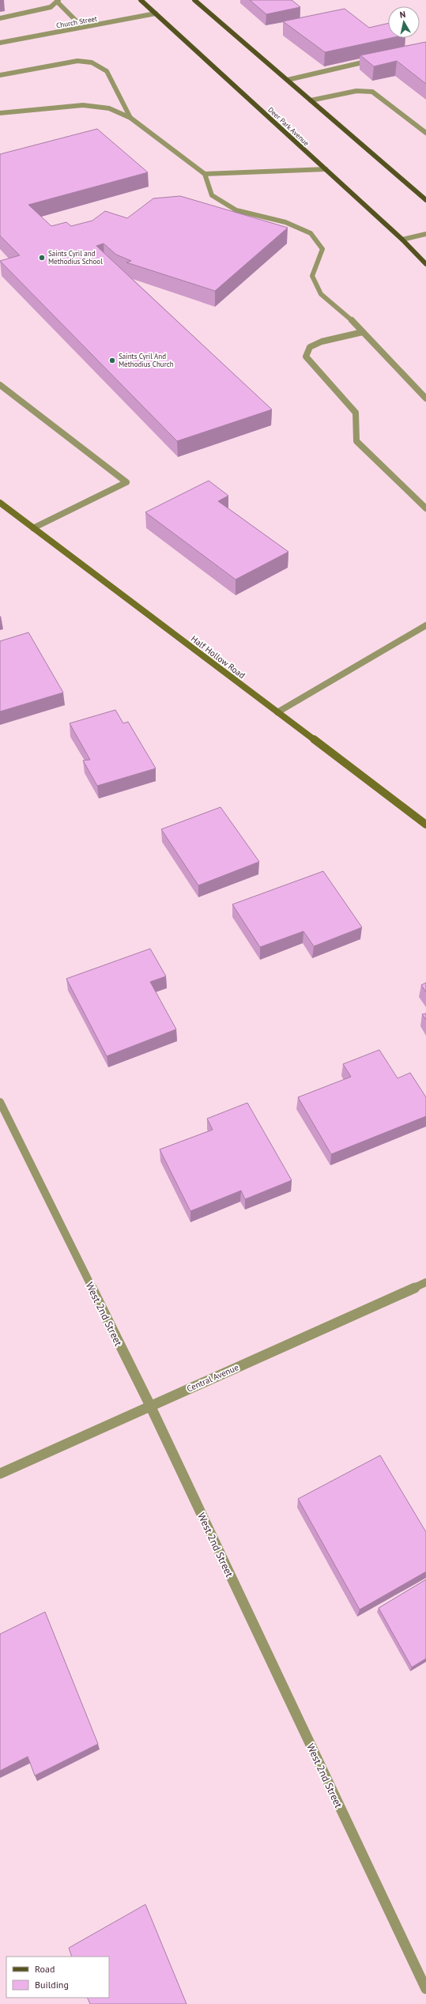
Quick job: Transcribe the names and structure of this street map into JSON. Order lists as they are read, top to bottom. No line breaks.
{"streets":{"main road":["Deer Park Avenue"],"street":["Church Street","Half Hollow Road","West 2nd Street","Central Avenue"]},"crossings":[["Church Street","Deer Park Avenue"],["West 2nd Street","Central Avenue"]],"places":["Saints Cyril and Methodius School","Saints Cyril And Methodius Church"],"legend":["Road","Building"],"north":"top"}
